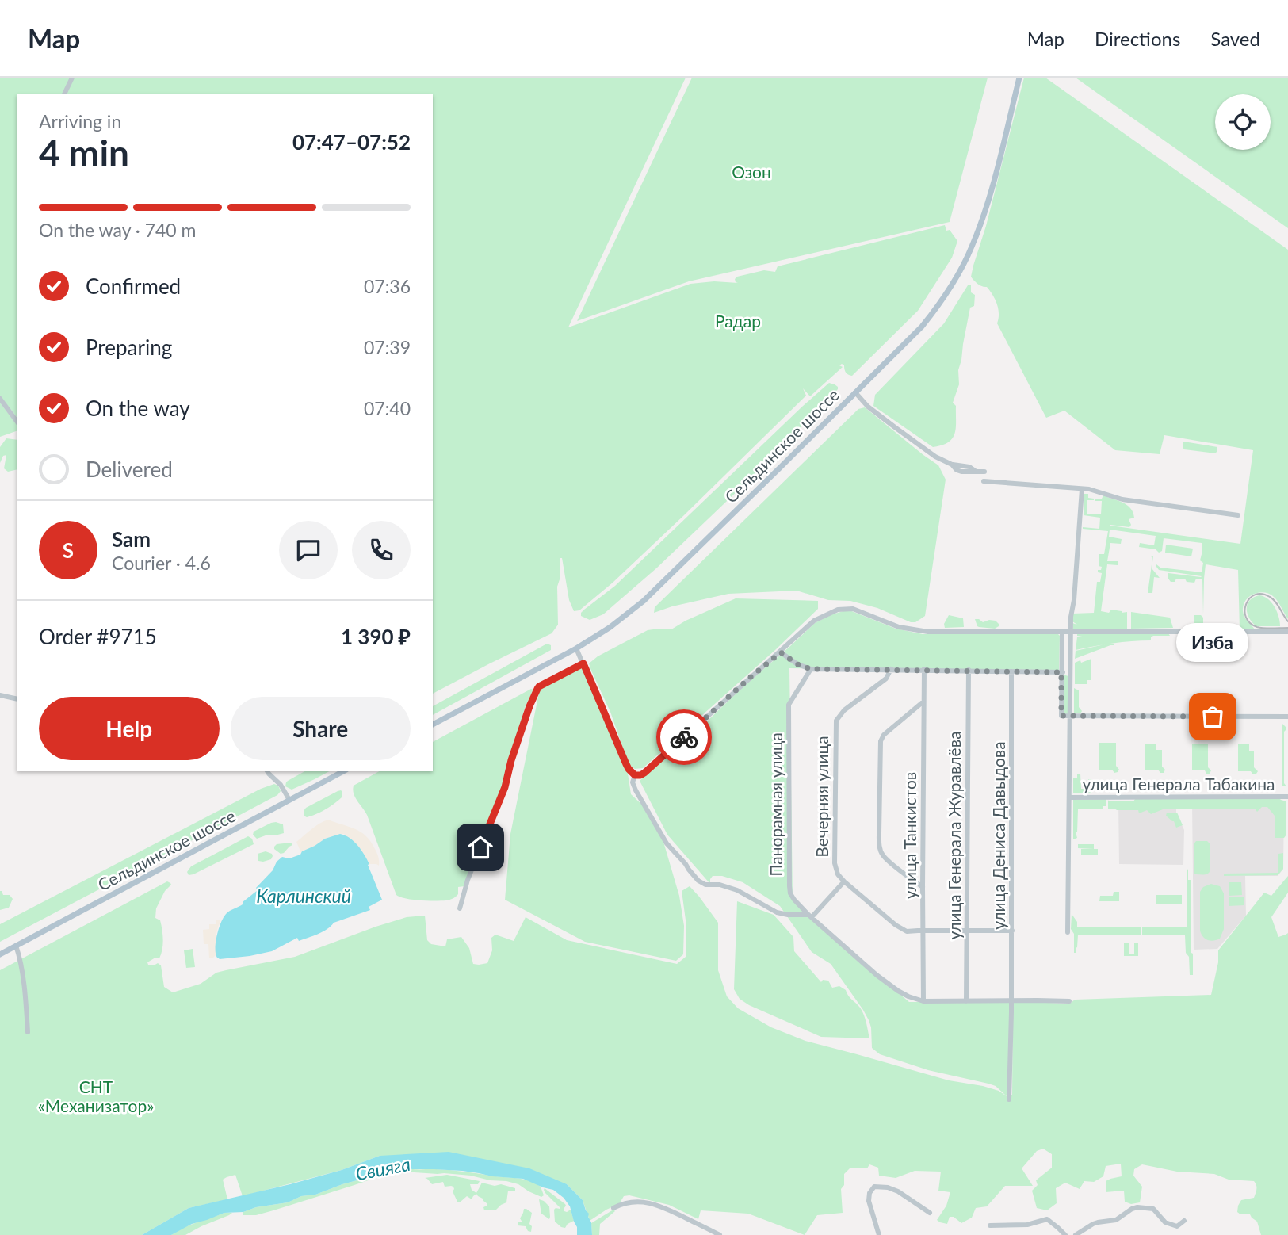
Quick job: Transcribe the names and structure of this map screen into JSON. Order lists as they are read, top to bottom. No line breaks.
{"streets":{"main road":["Сельдинское шоссе"],"street":["улица Генерала Табакина","Вечерняя улица","Панорамная улица","улица Танкистов","улица Генерала Журавлёва","улица Дениса Давыдова"]},"crossings":[["Вечерняя улица","улица Танкистов"],["Вечерняя улица","улица Генерала Журавлёва"],["Вечерняя улица","улица Дениса Давыдова"],["Панорамная улица","улица Танкистов"],["Панорамная улица","улица Генерала Журавлёва"],["Панорамная улица","улица Дениса Давыдова"]],"water":["Карлинский","Свияга"],"parks":["Озон","Радар","СНТ «Механизатор»"],"places":["Изба"],"page":{"header":"Map","nav":["Map","Directions","Saved"],"heading":["4 min","Arriving in","07:47–07:52"],"panel":["Sam","Courier · 4.6","Order #9715","1 390 ₽"],"bar":"On the way · 740 m","list":[["Confirmed","07:36"],["Preparing","07:39"],["On the way","07:40"],"Delivered"],"round":"S","bubble":"Изба","buttons":["Help","Share"]}}
